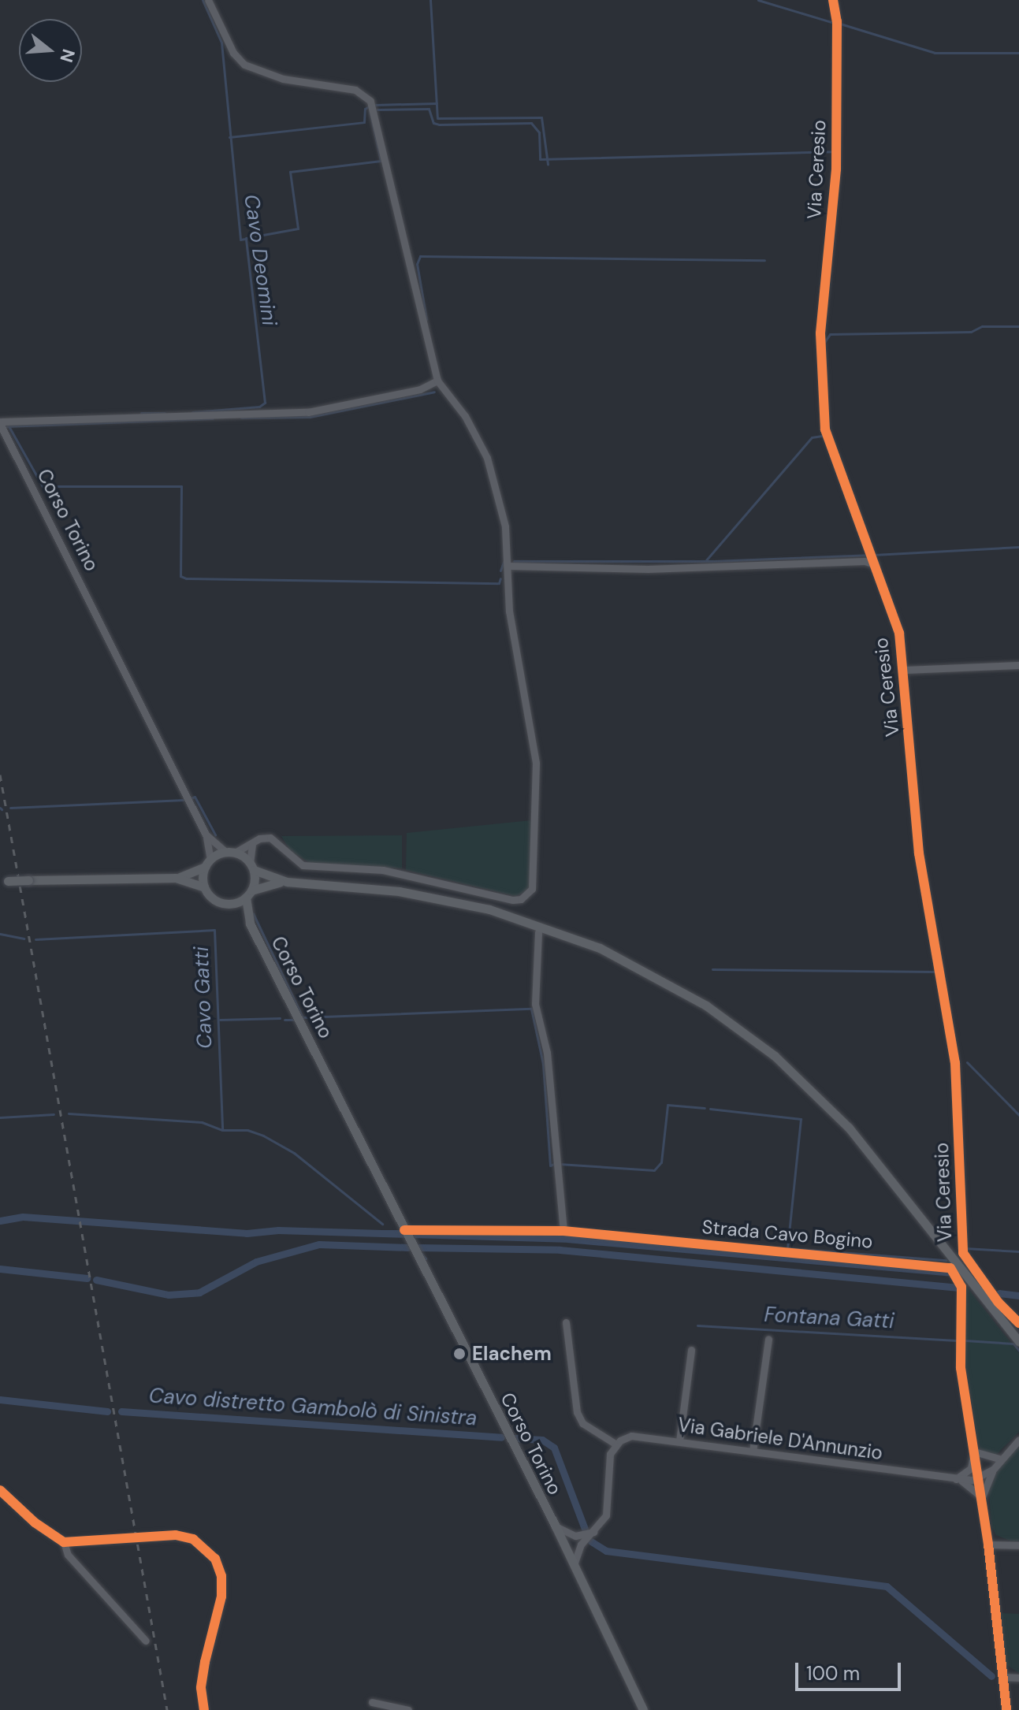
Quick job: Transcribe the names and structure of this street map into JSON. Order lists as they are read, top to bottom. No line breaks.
{"streets":{"main road":["Corso Torino"],"street":["Via Ceresio","Strada Cavo Bogino","Via Gabriele D'Annunzio"]},"crossings":[["Corso Torino","Strada Cavo Bogino"],["Strada Cavo Bogino","Via Gabriele D'Annunzio"]],"water":["Cavo Deomini","Cavo Gatti","Fontana Gatti","Cavo distretto Gambolò di Sinistra"],"places":["Elachem"],"scale_bar":"100 m","north":"right"}
